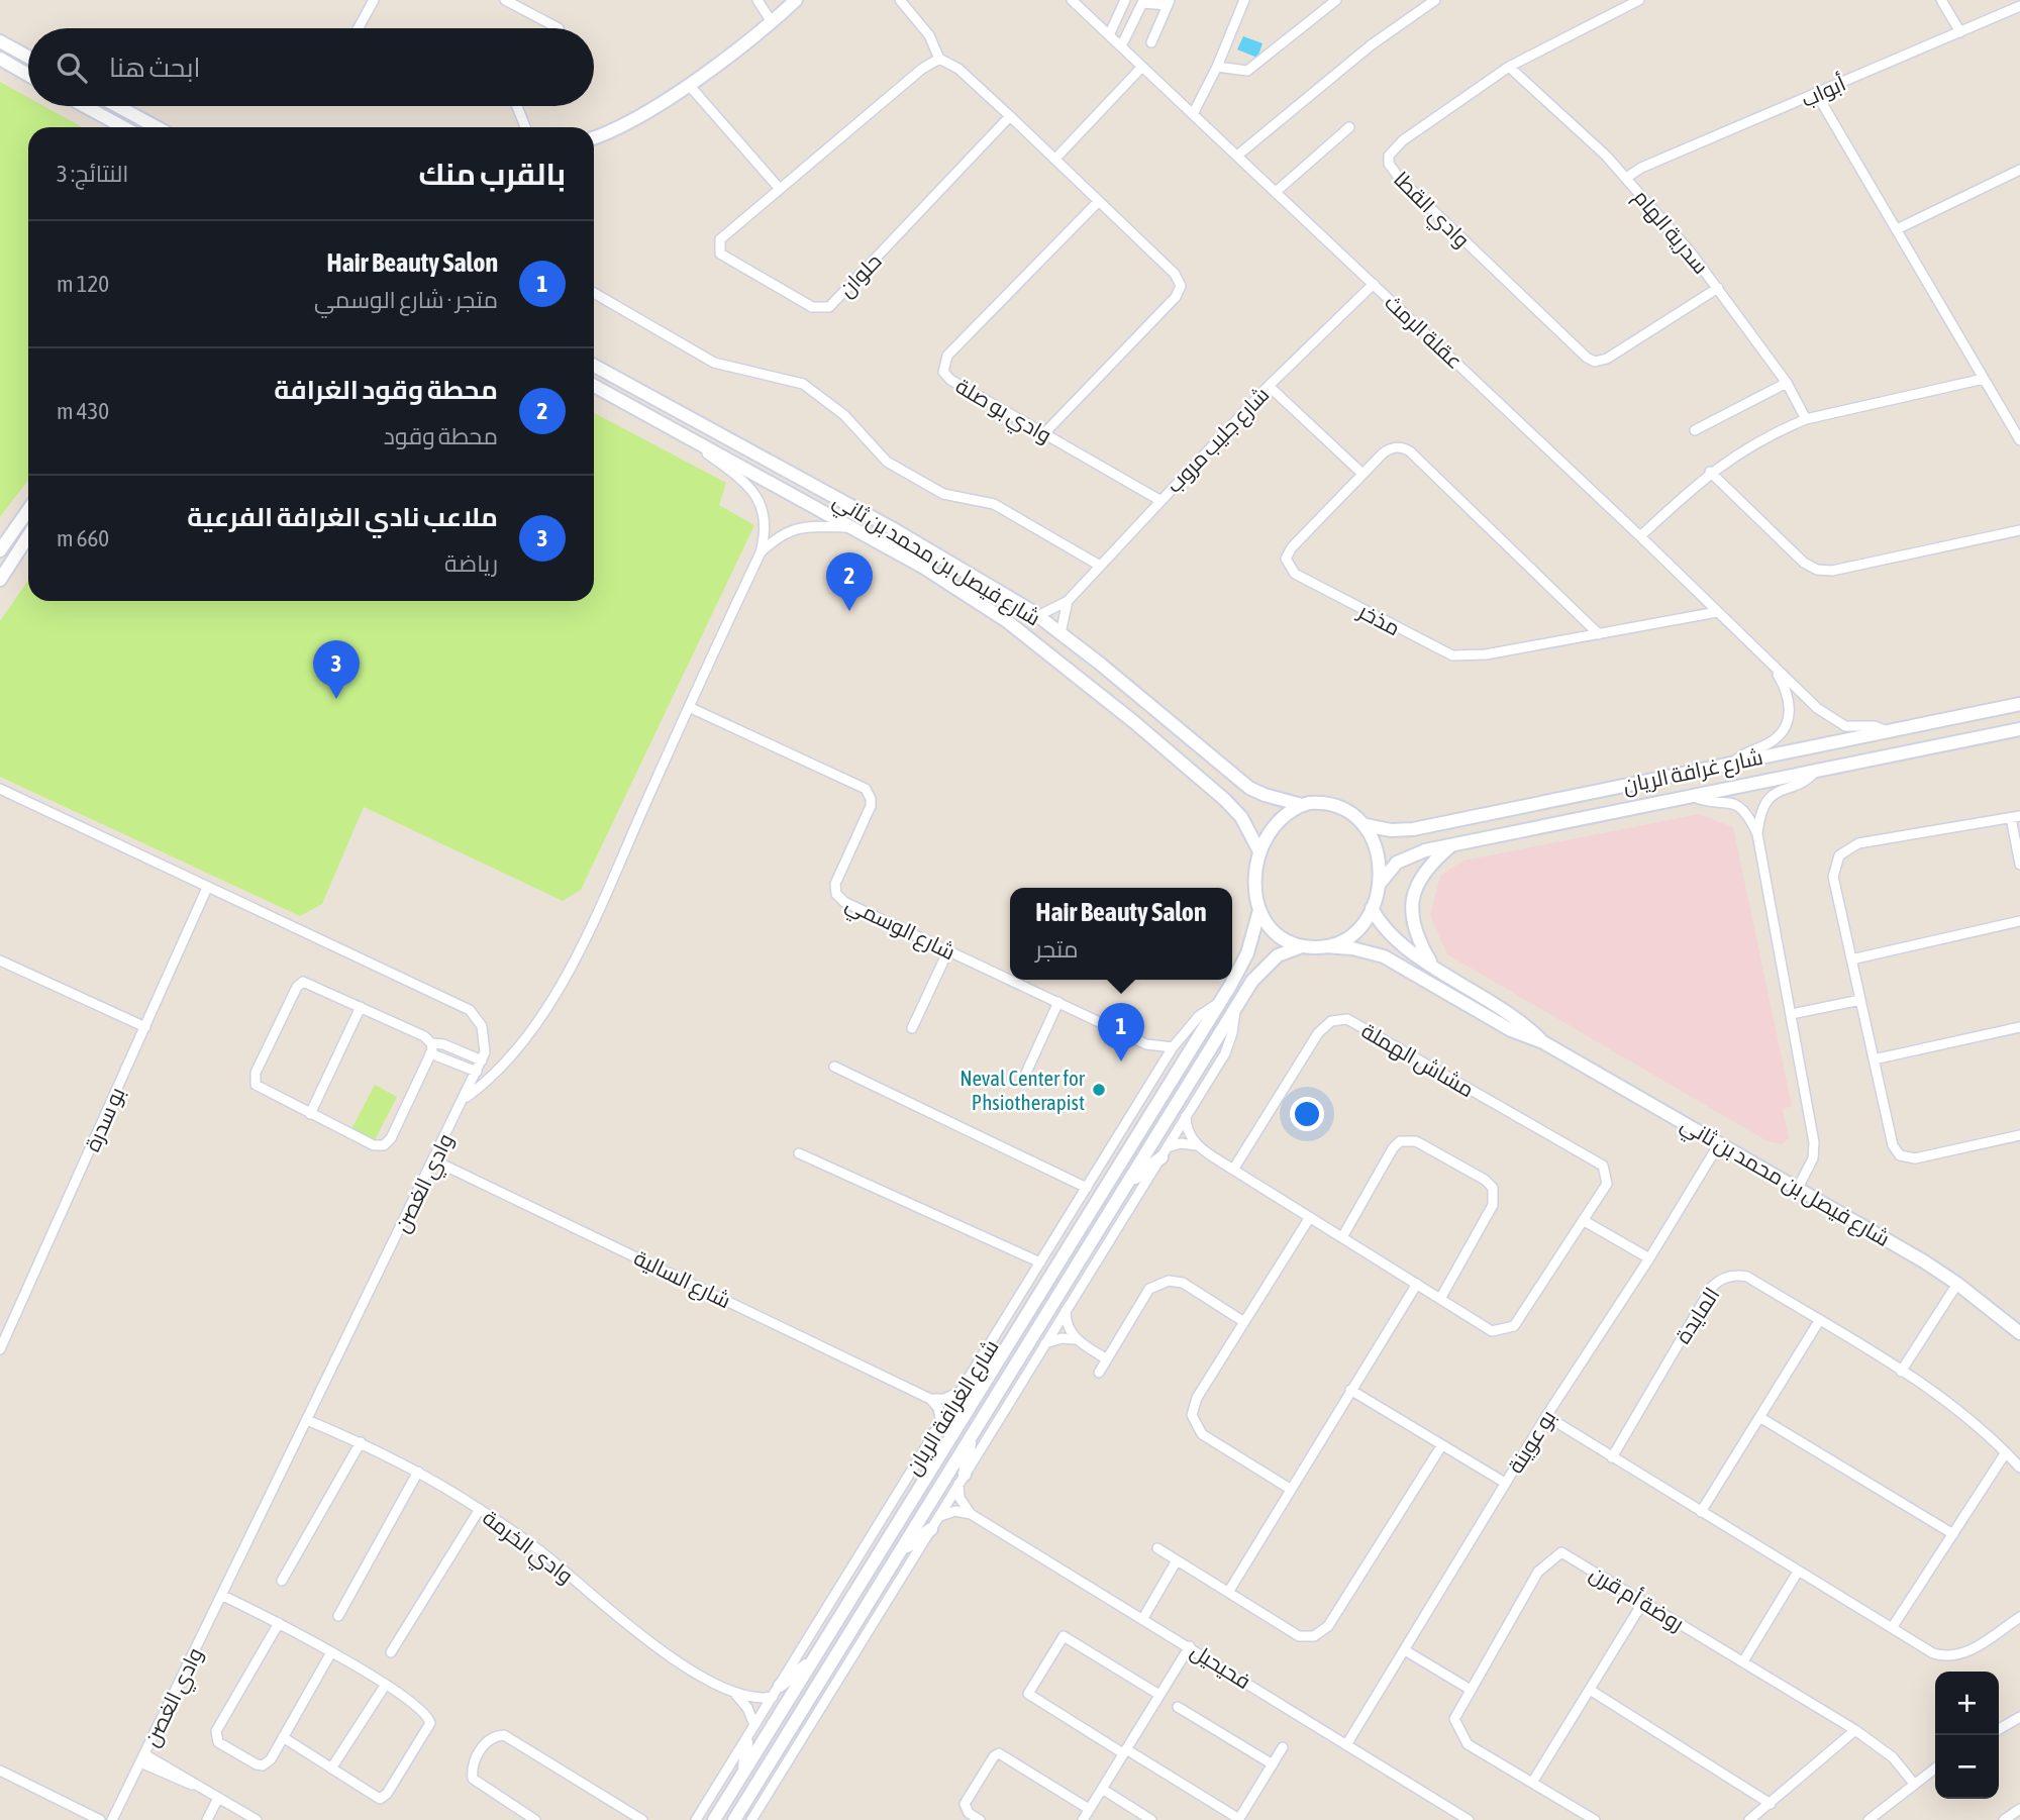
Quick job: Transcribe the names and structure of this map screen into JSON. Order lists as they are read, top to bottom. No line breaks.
{"streets":{"main road":["شارع فيصل بن محمد بن ثاني","شارع غرافة الريان","شارع الغرافة الريان"],"street":["أبواب","وادي القطا","سدرية الهام","حلوان","عقلة الرمث","وادي بو صلة","شارع جليب مروب","مذخر","شارع الوسمي","مشاش الهملة","بو سدرة","وادي الغصن","شارع السالية","المايدة","بو عوينة","وادي الخرمة","روضة أم قرن","فحيحيل"]},"crossings":[["أبواب","سدرية الهام"],["وادي القطا","سدرية الهام"],["عقلة الرمث","شارع جليب مروب"],["عقلة الرمث","مذخر"],["عقلة الرمث","شارع غرافة الريان"],["وادي بو صلة","شارع جليب مروب"],["شارع جليب مروب","شارع فيصل بن محمد بن ثاني"],["شارع فيصل بن محمد بن ثاني","شارع غرافة الريان"],["شارع فيصل بن محمد بن ثاني","شارع الغرافة الريان"],["شارع فيصل بن محمد بن ثاني","بو عوينة"],["شارع غرافة الريان","شارع الغرافة الريان"],["شارع الوسمي","شارع الغرافة الريان"],["بو سدرة","وادي الغصن"],["وادي الغصن","شارع السالية"],["وادي الغصن","وادي الخرمة"],["شارع الغرافة الريان","وادي الخرمة"],["بو عوينة","فحيحيل"]],"places":["Neval Center for Phsiotherapist"],"page":{"search":"ابحث هنا","heading":["بالقرب منك","النتائج: 3"],"list":[{"mark":"1","name":"Hair Beauty Salon","note":"متجر · شارع الوسمي","value":"120 m"},{"mark":"2","name":"محطة وقود الغرافة","note":"محطة وقود","value":"430 m"},{"mark":"3","name":"ملاعب نادي الغرافة الفرعية","note":"رياضة","value":"660 m"}],"pins":["2","3","1"],"popup":["Hair Beauty Salon","متجر"],"map_buttons":["+","−"]}}
